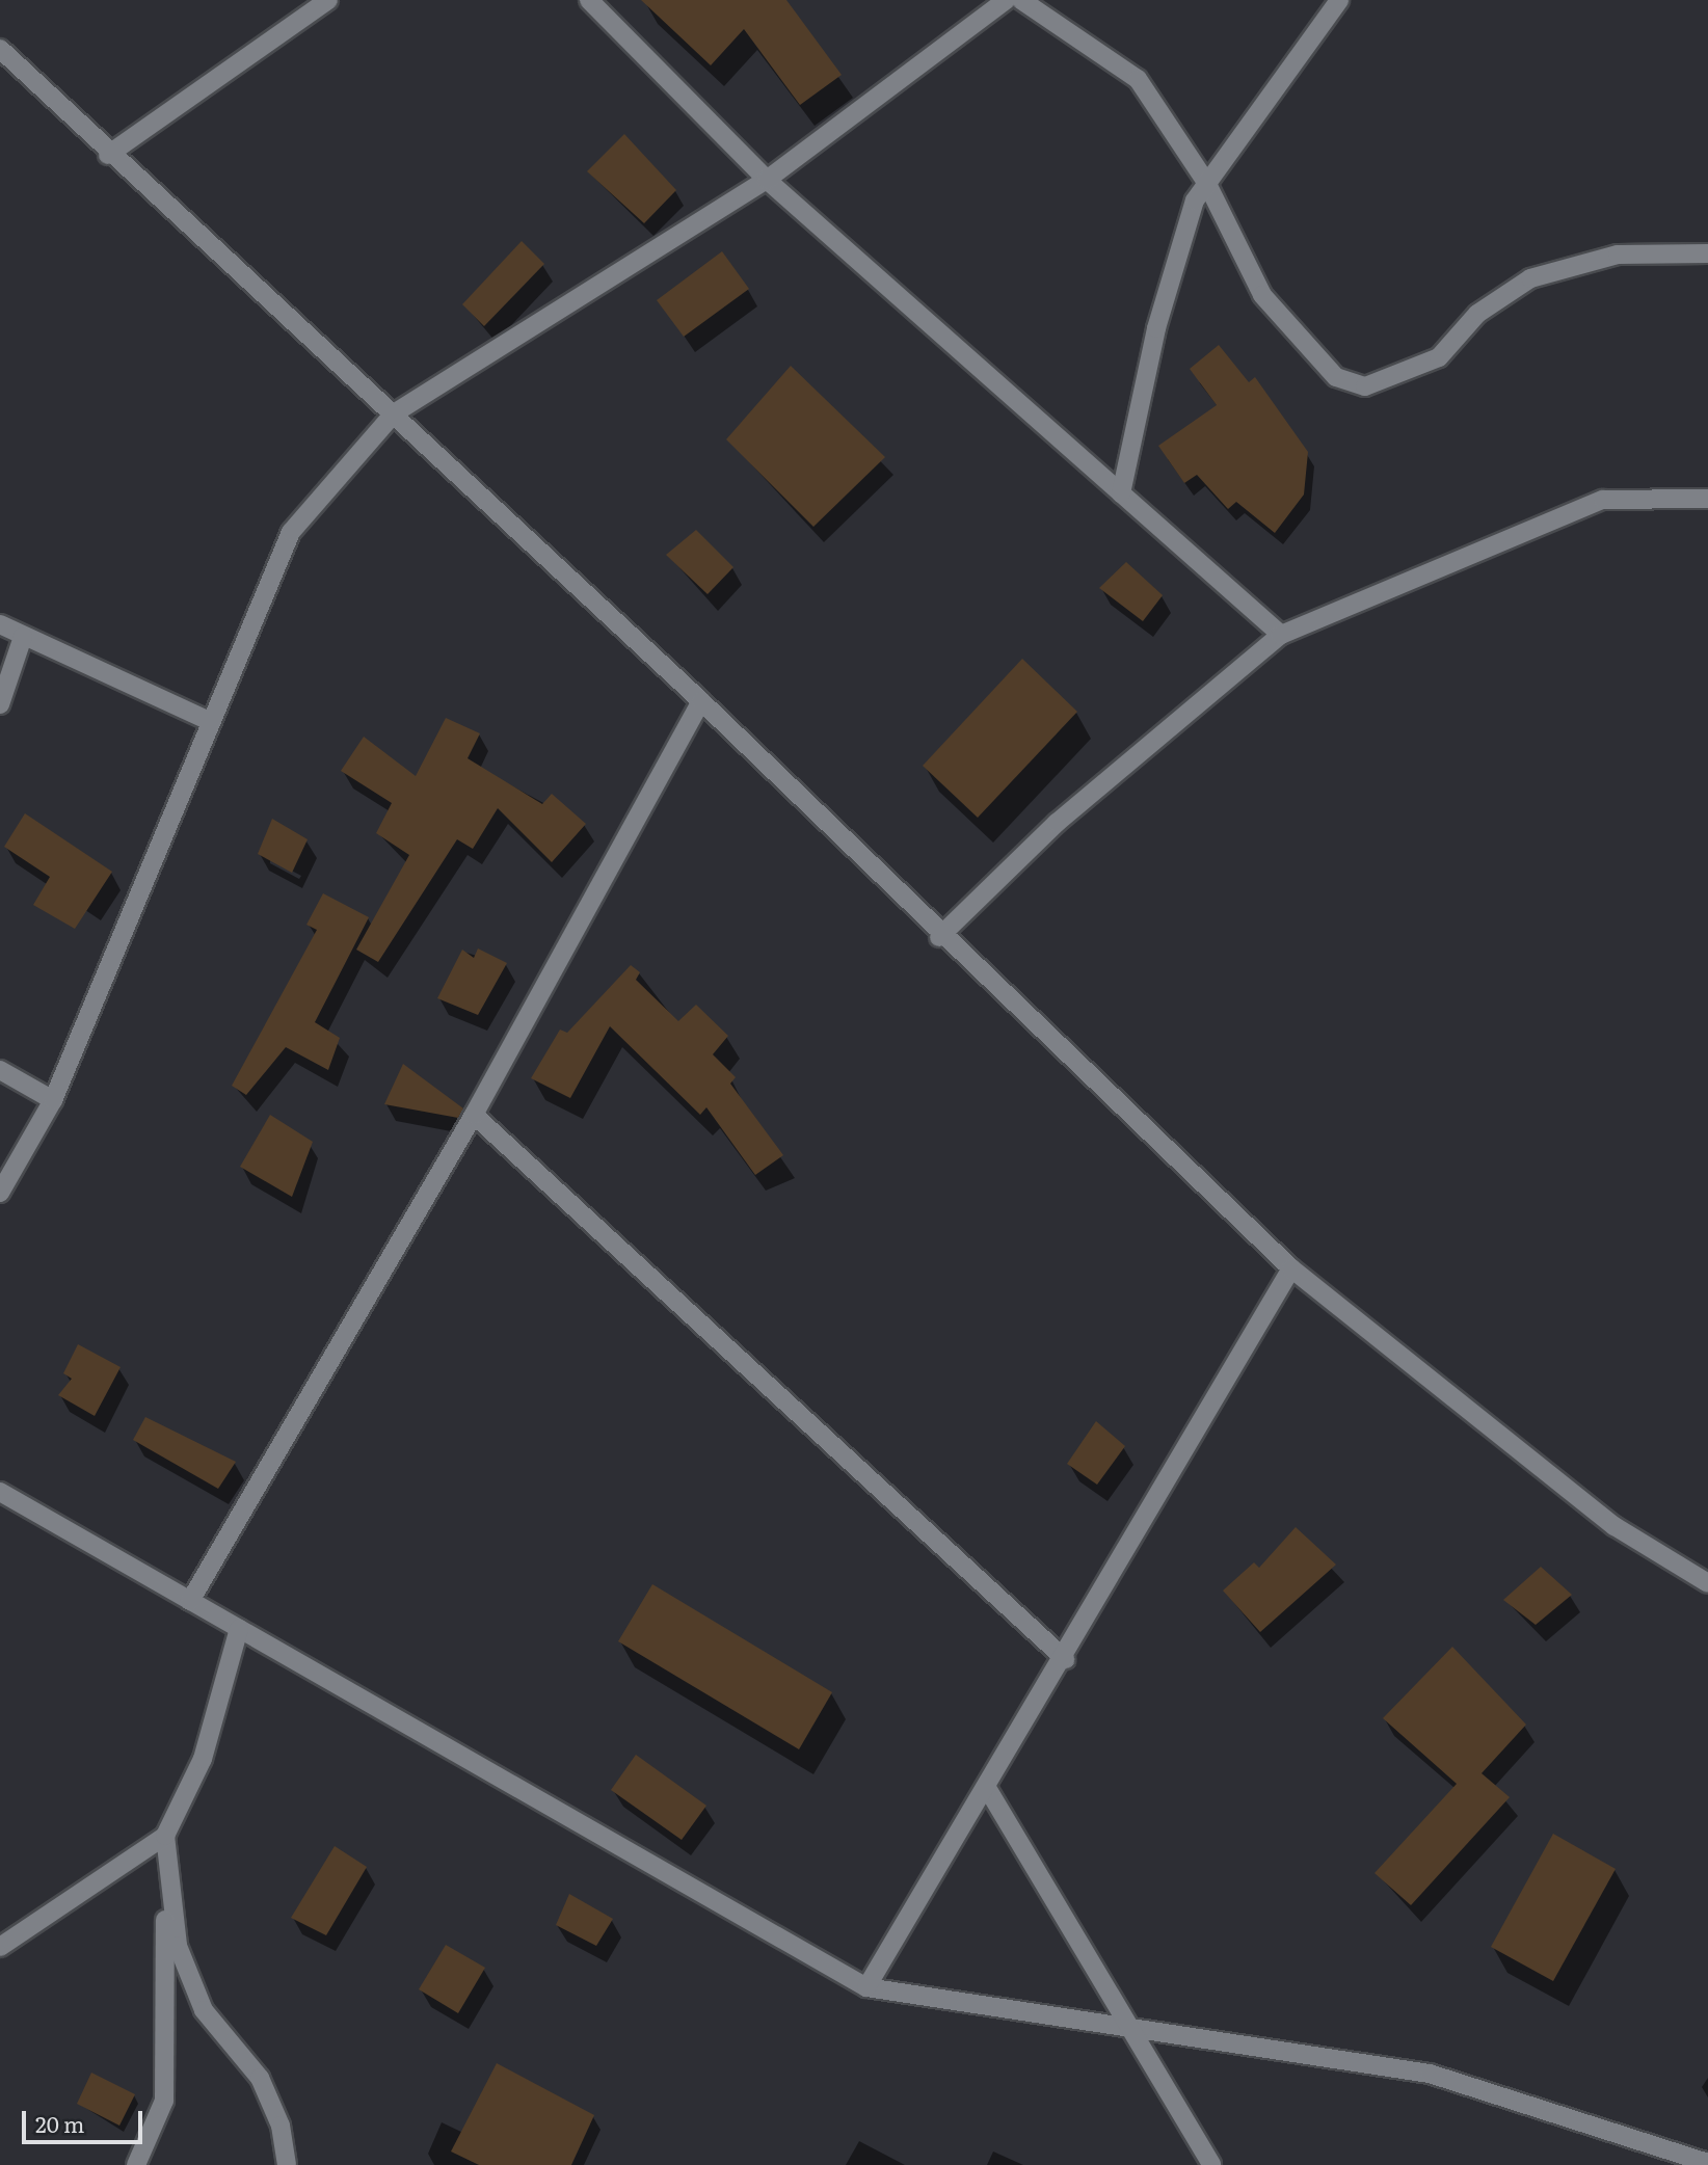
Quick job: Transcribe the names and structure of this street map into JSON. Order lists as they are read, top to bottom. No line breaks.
{"scale_bar":"20 m"}
